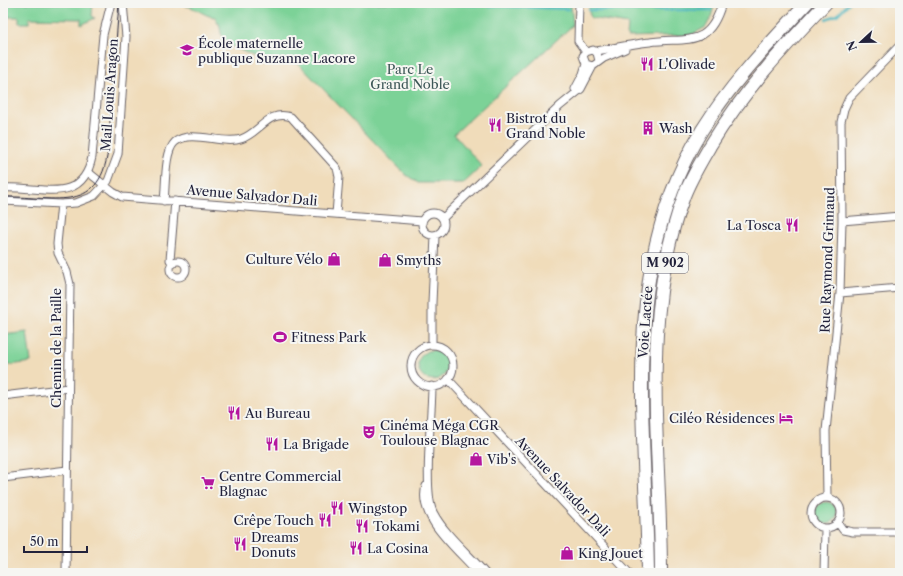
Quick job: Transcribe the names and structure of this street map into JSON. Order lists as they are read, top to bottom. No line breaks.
{"streets":{"highway":["M 902","Voie Lactée"],"street":["Mail Louis Aragon","Avenue Salvador Dali","Rue Raymond Grimaud","Chemin de la Paille"]},"crossings":[["Mail Louis Aragon","Avenue Salvador Dali"]],"parks":["Parc Le Grand Noble"],"places":{"school or university":["École maternelle publique Suzanne Lacore"],"restaurant":["L'Olivade","Bistrot du Grand Noble","La Tosca","Au Bureau","La Brigade","Wingstop","Crêpe Touch","Tokami","Dreams Donuts","La Cosina"],"building":["Wash"],"shop":["Culture Vélo","Smyths","Vib's","King Jouet"],"sports":["Fitness Park"],"hotel":["Ciléo Résidences"],"theatre":["Cinéma Méga CGR Toulouse Blagnac"],"supermarket":["Centre Commercial Blagnac"]},"scale_bar":"50 m","north":"left"}
